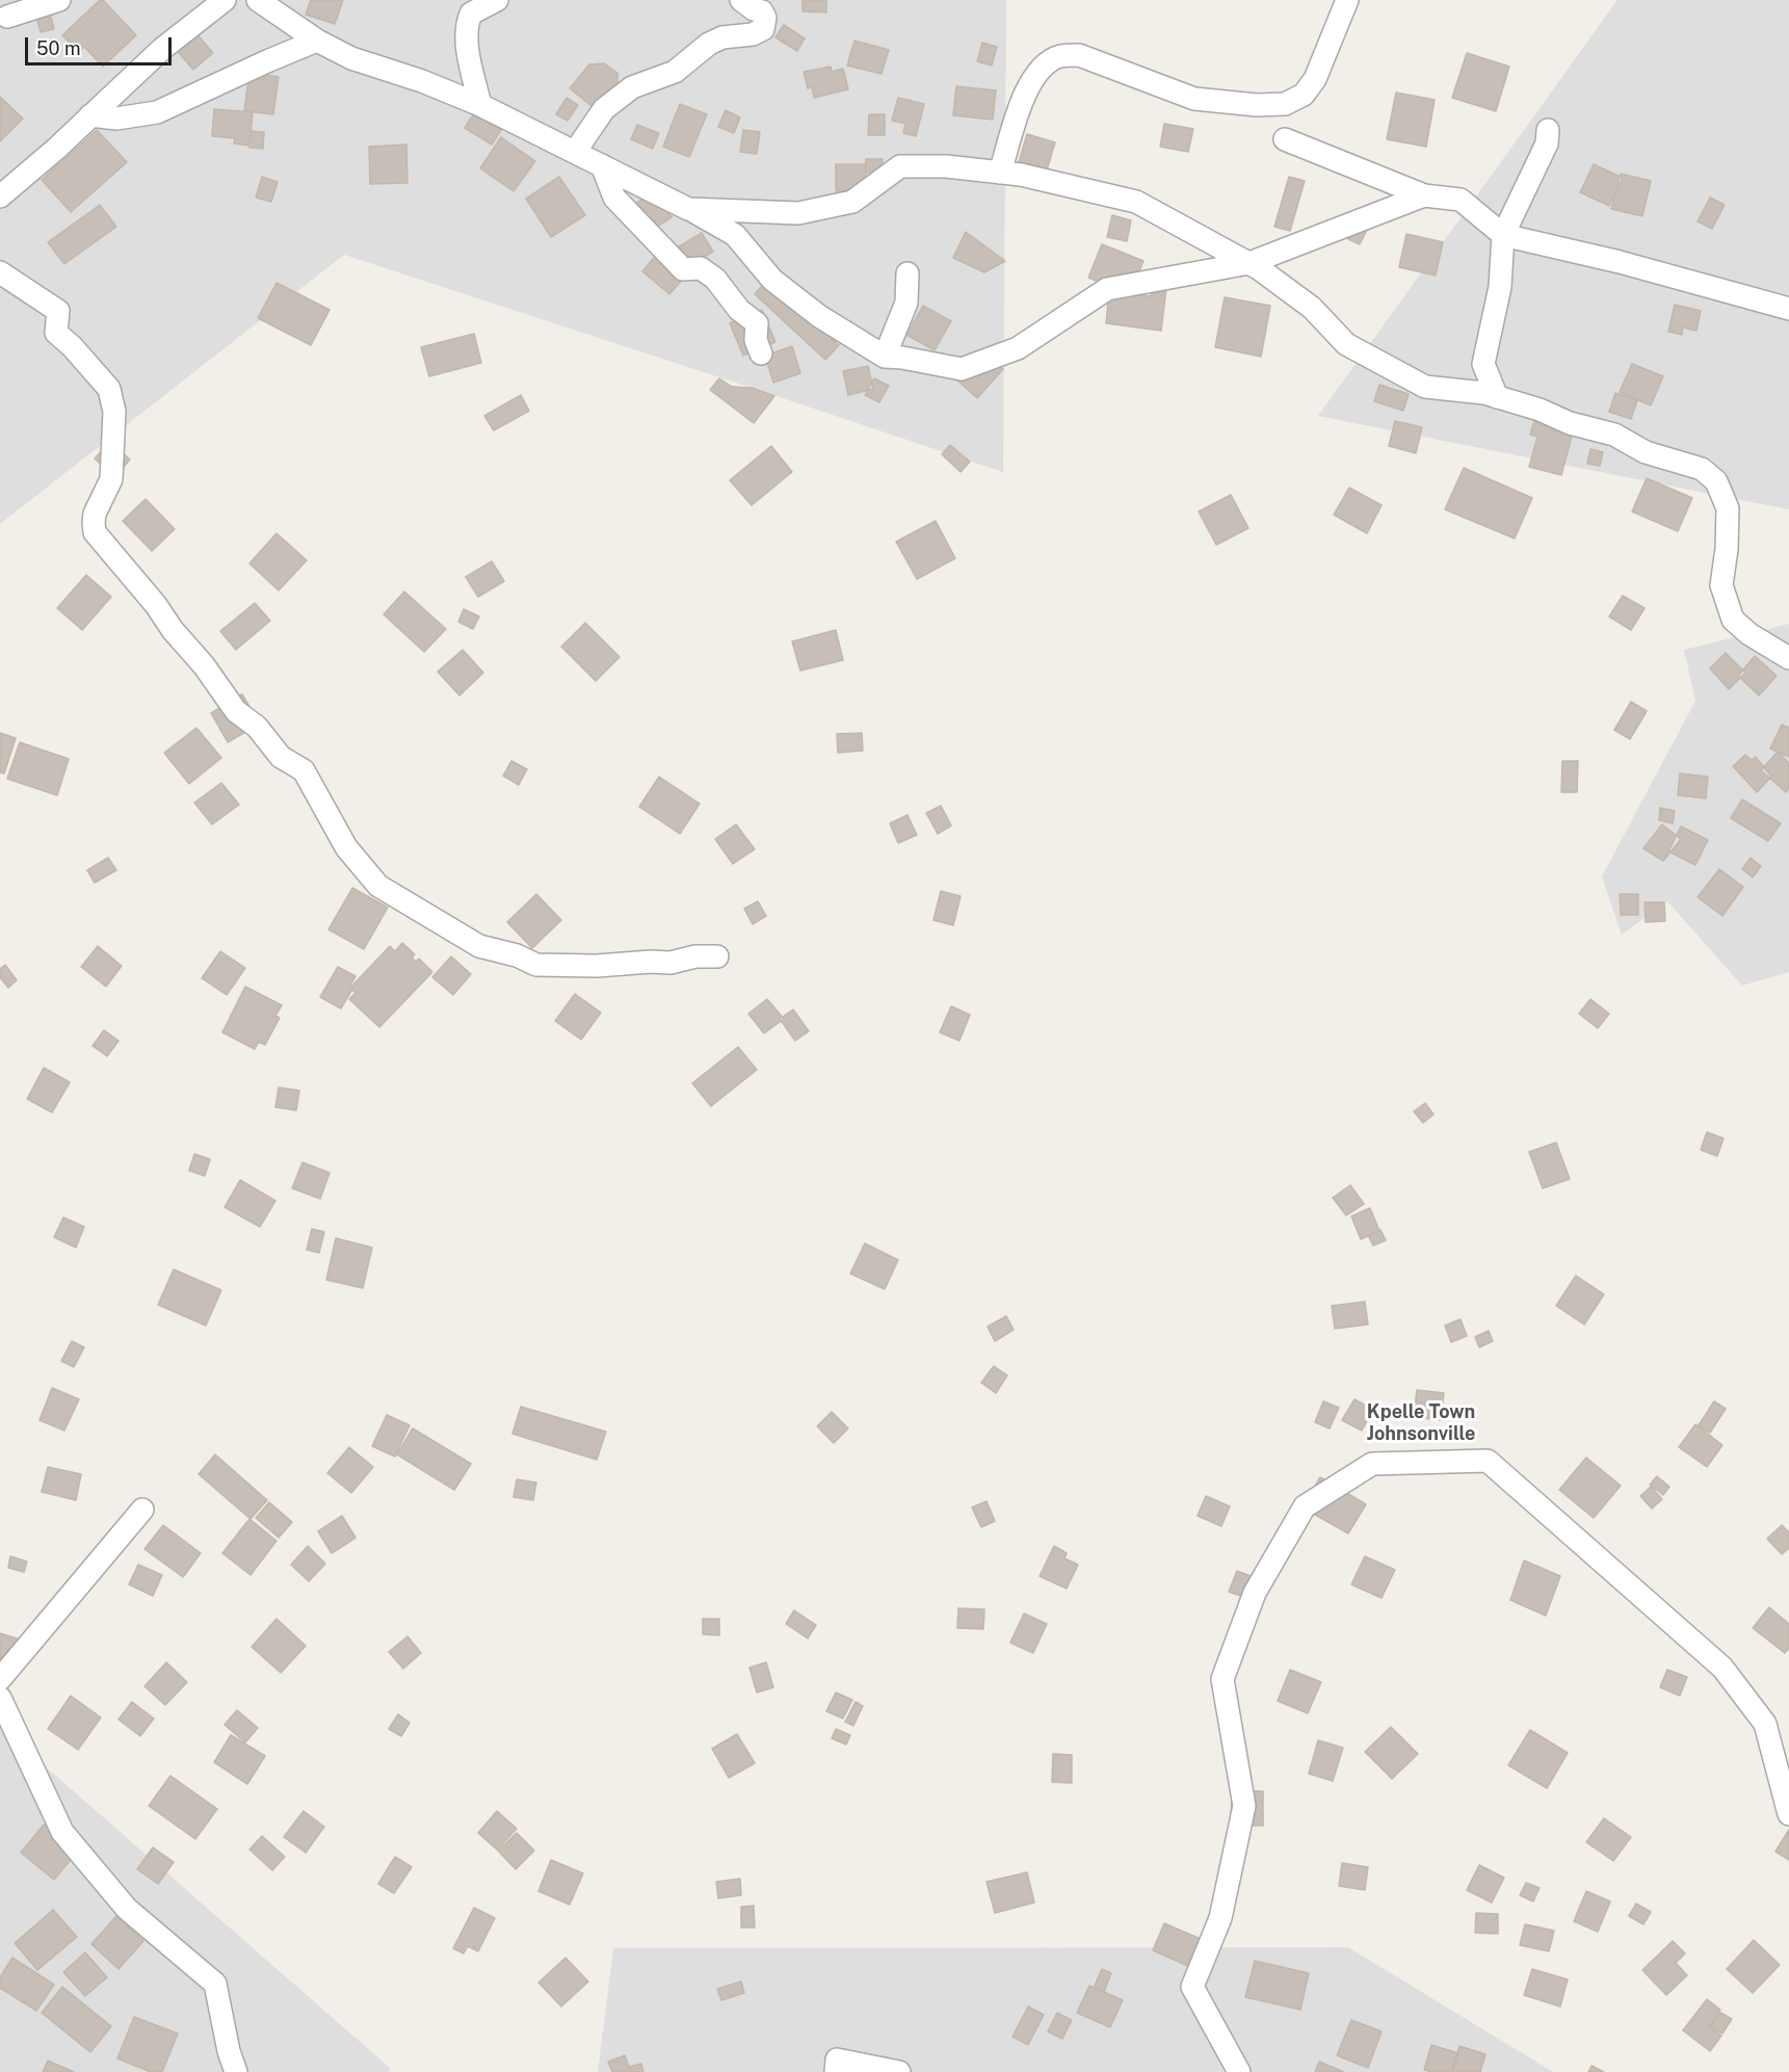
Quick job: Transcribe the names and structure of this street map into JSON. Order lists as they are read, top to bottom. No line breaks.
{"districts":["Kpelle Town Johnsonville"],"scale_bar":"50 m"}
